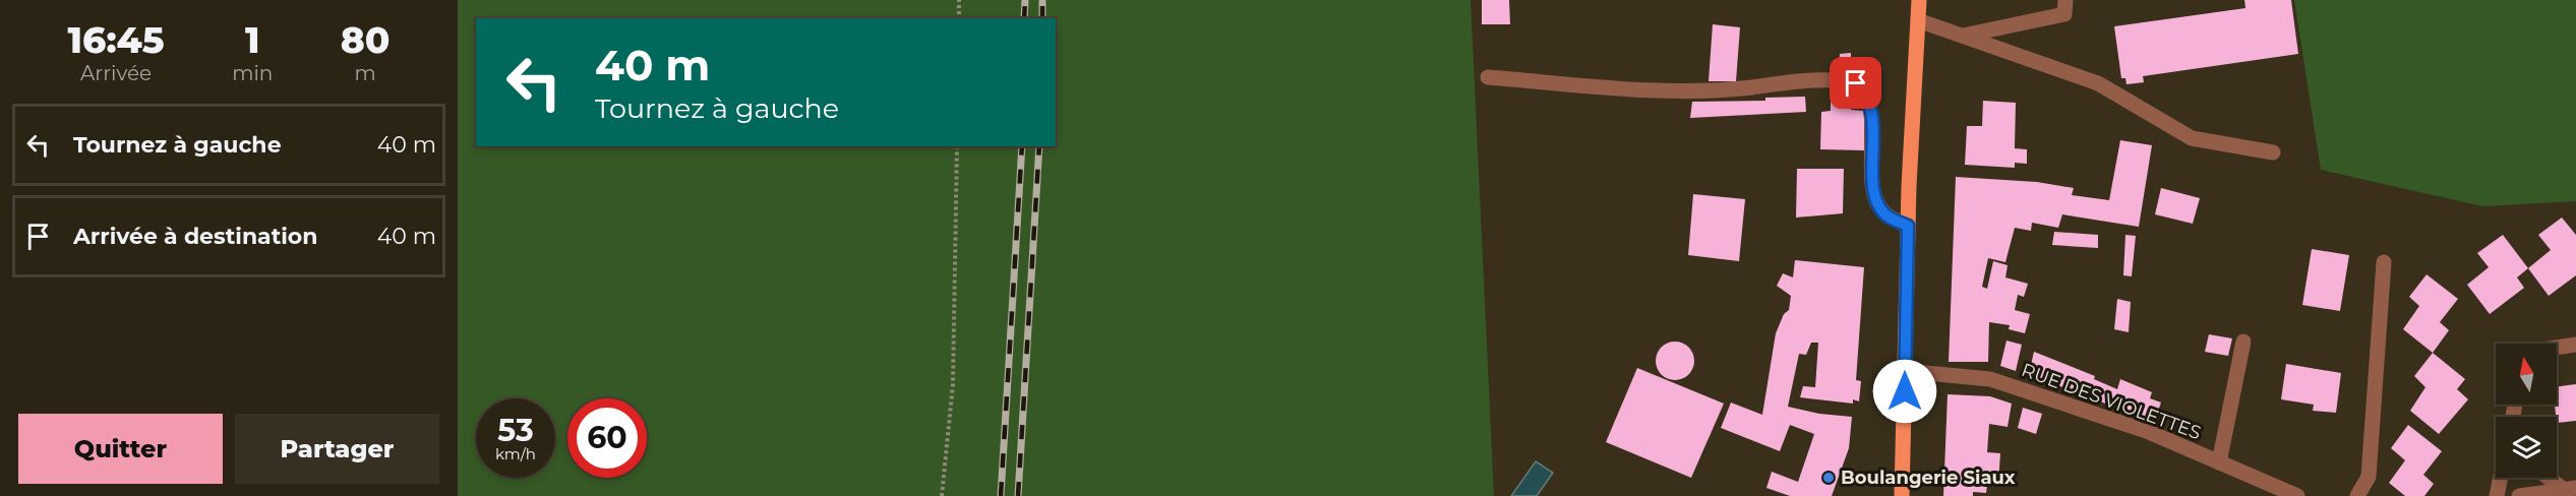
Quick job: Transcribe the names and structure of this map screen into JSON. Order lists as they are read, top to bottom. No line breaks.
{"streets":{"street":["RUE DES VIOLETTES"]},"places":["Boulangerie Siaux"],"north":"top","page":{"eta":["16:45","Arrivée","1","min","80","m"],"turn":["40 m","Tournez à gauche"],"list":[{"name":"Tournez à gauche","value":"40 m"},{"name":"Arrivée à destination","value":"40 m"}],"speed":"53 km/h","limit":"60","buttons":["Quitter","Partager"]}}
